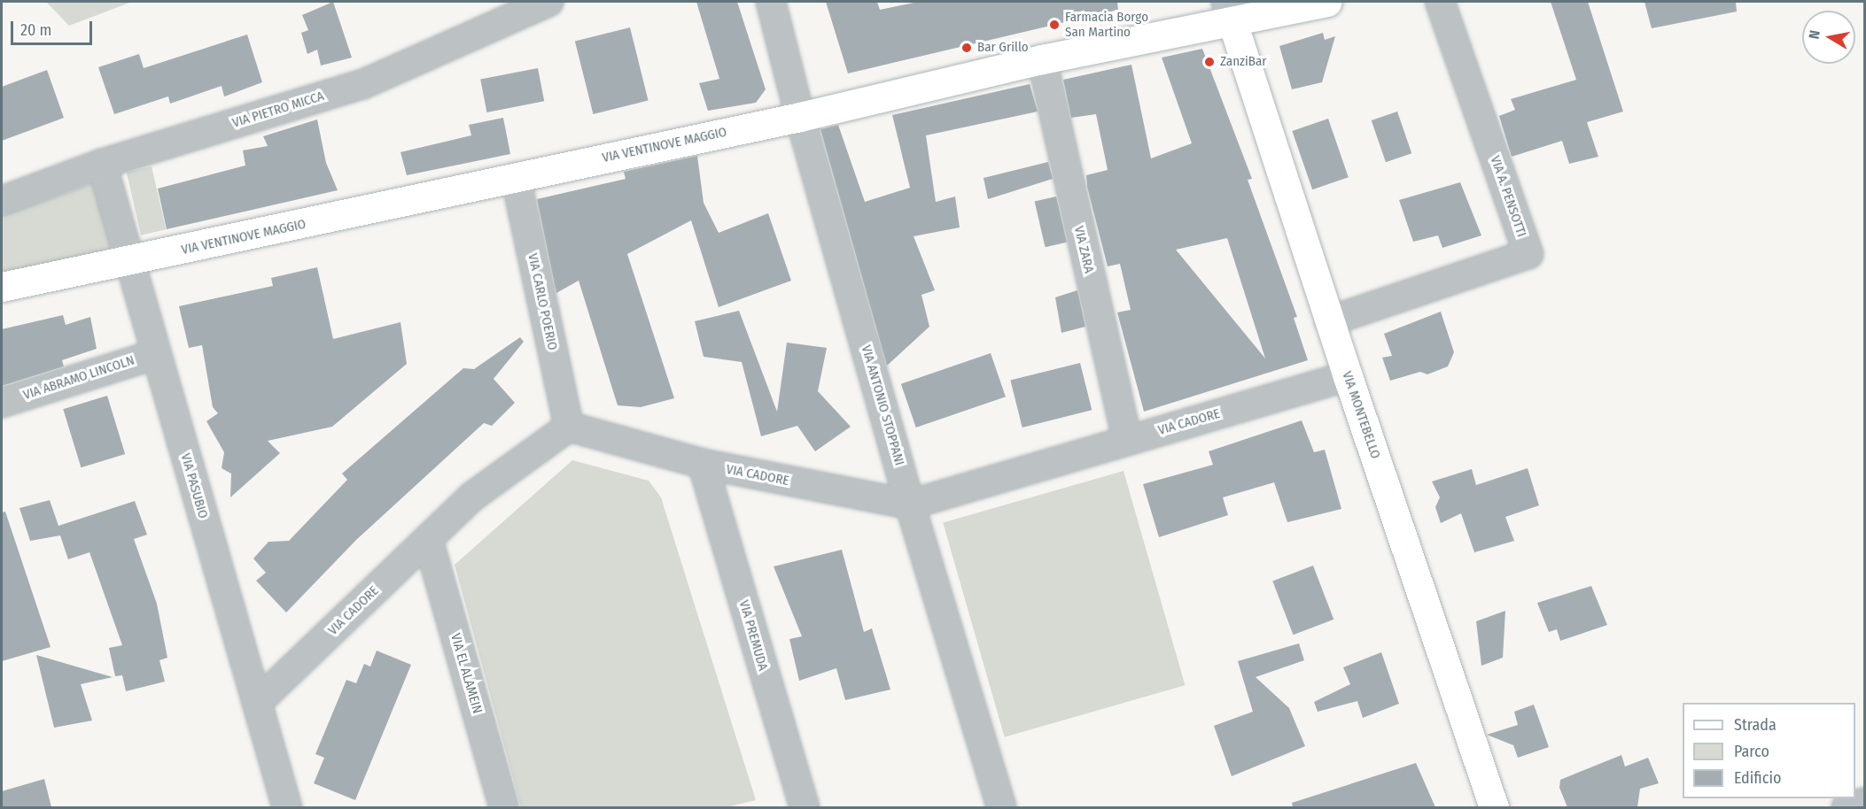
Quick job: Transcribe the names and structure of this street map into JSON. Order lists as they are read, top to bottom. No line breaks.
{"streets":{"street":["VIA PIETRO MICCA","VIA VENTINOVE MAGGIO","VIA A. PENSOTTI","VIA ZARA","VIA CARLO POERIO","VIA ABRAMO LINCOLN","VIA ANTONIO STOPPANI","VIA MONTEBELLO","VIA CADORE","VIA PASUBIO","VIA PREMUDA","VIA EL ALAMEIN"]},"crossings":[["VIA PIETRO MICCA","VIA PASUBIO"],["VIA VENTINOVE MAGGIO","VIA ZARA"],["VIA VENTINOVE MAGGIO","VIA CARLO POERIO"],["VIA VENTINOVE MAGGIO","VIA ANTONIO STOPPANI"],["VIA VENTINOVE MAGGIO","VIA MONTEBELLO"],["VIA VENTINOVE MAGGIO","VIA PASUBIO"],["VIA A. PENSOTTI","VIA MONTEBELLO"],["VIA ZARA","VIA CADORE"],["VIA CARLO POERIO","VIA CADORE"],["VIA ABRAMO LINCOLN","VIA PASUBIO"],["VIA ANTONIO STOPPANI","VIA CADORE"],["VIA MONTEBELLO","VIA CADORE"],["VIA CADORE","VIA PASUBIO"],["VIA CADORE","VIA PREMUDA"],["VIA CADORE","VIA EL ALAMEIN"]],"places":["Farmacia Borgo San Martino","Bar Grillo","ZanziBar"],"legend":["Strada","Parco","Edificio"],"scale_bar":"20 m","north":"left"}
